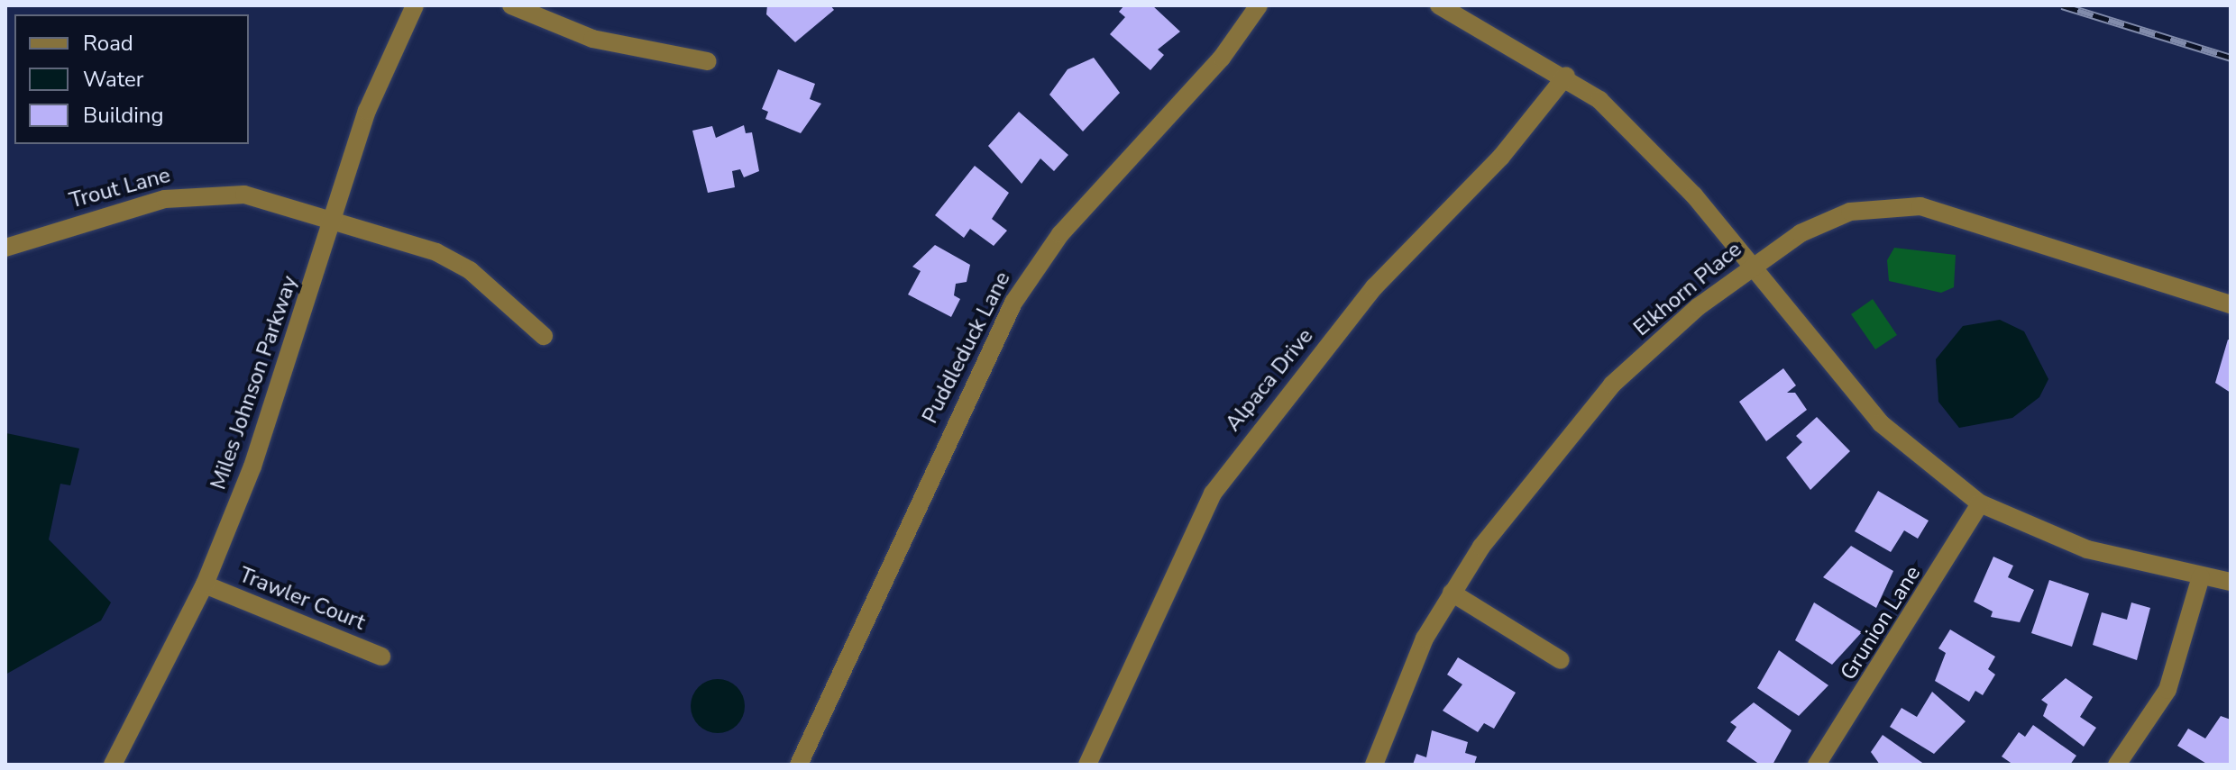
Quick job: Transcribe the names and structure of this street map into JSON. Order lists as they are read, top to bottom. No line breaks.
{"streets":{"street":["Trout Lane","Elkhorn Place","Puddleduck Lane","Alpaca Drive","Miles Johnson Parkway","Trawler Court","Grunion Lane"]},"crossings":[["Trout Lane","Miles Johnson Parkway"],["Miles Johnson Parkway","Trawler Court"]],"legend":["Road","Water","Building"]}
